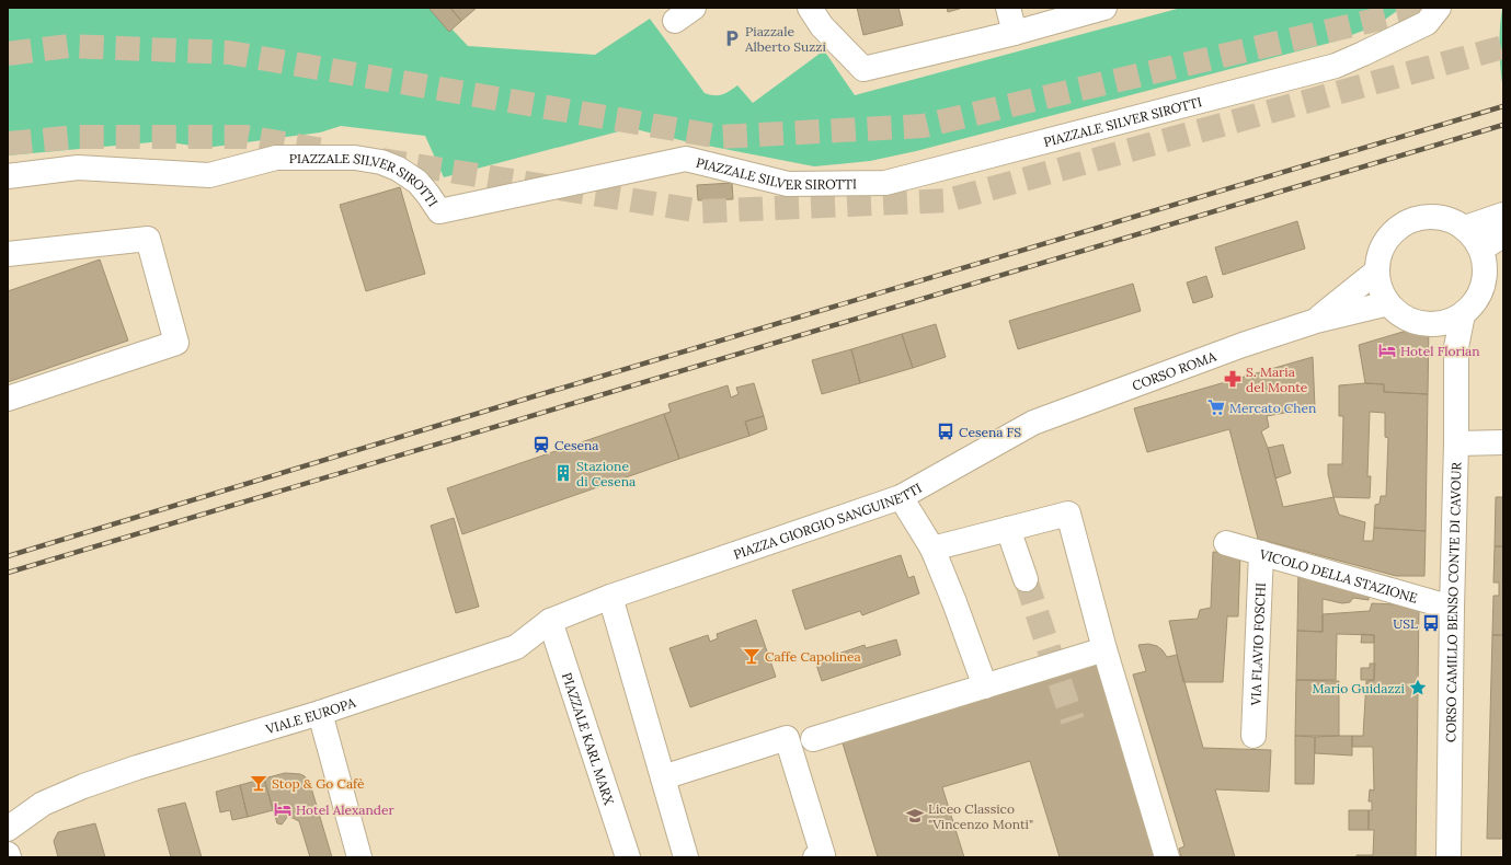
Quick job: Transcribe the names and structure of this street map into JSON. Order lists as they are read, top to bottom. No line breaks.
{"streets":{"street":["PIAZZALE SILVER SIROTTI","CORSO ROMA","PIAZZA GIORGIO SANGUINETTI","VICOLO DELLA STAZIONE","CORSO CAMILLO BENSO CONTE DI CAVOUR","VIA FLAVIO FOSCHI","VIALE EUROPA","PIAZZALE KARL MARX"]},"crossings":[["CORSO ROMA","PIAZZA GIORGIO SANGUINETTI"],["CORSO ROMA","CORSO CAMILLO BENSO CONTE DI CAVOUR"],["PIAZZA GIORGIO SANGUINETTI","VIALE EUROPA"],["VICOLO DELLA STAZIONE","CORSO CAMILLO BENSO CONTE DI CAVOUR"],["VICOLO DELLA STAZIONE","VIA FLAVIO FOSCHI"],["VIALE EUROPA","PIAZZALE KARL MARX"]],"places":{"parking":["Piazzale Alberto Suzzi"],"hotel":["Hotel Florian","Hotel Alexander"],"pharmacy":["S. Maria del Monte"],"supermarket":["Mercato Chen"],"bus stop":["Cesena FS","USL"],"station":["Cesena"],"building":["Stazione di Cesena"],"bar":["Caffe Capolinea","Stop & Go Cafè"],"place":["Mario Guidazzi"],"school or university":["Liceo Classico \"Vincenzo Monti\""]}}
